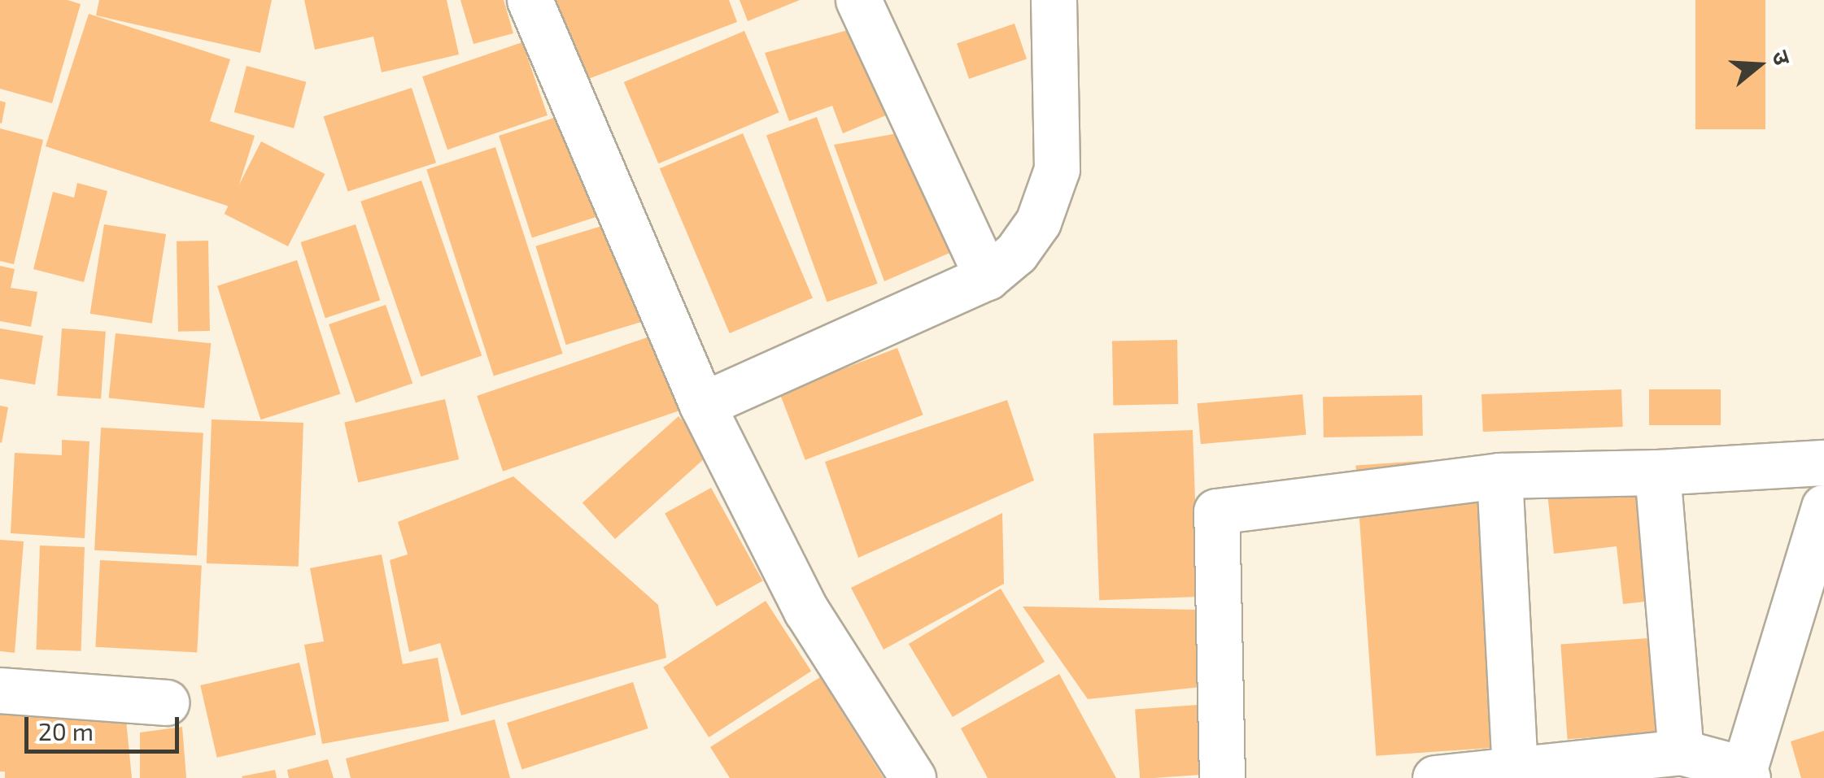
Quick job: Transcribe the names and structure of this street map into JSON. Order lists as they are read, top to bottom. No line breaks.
{"scale_bar":"20 m","north":"right"}
